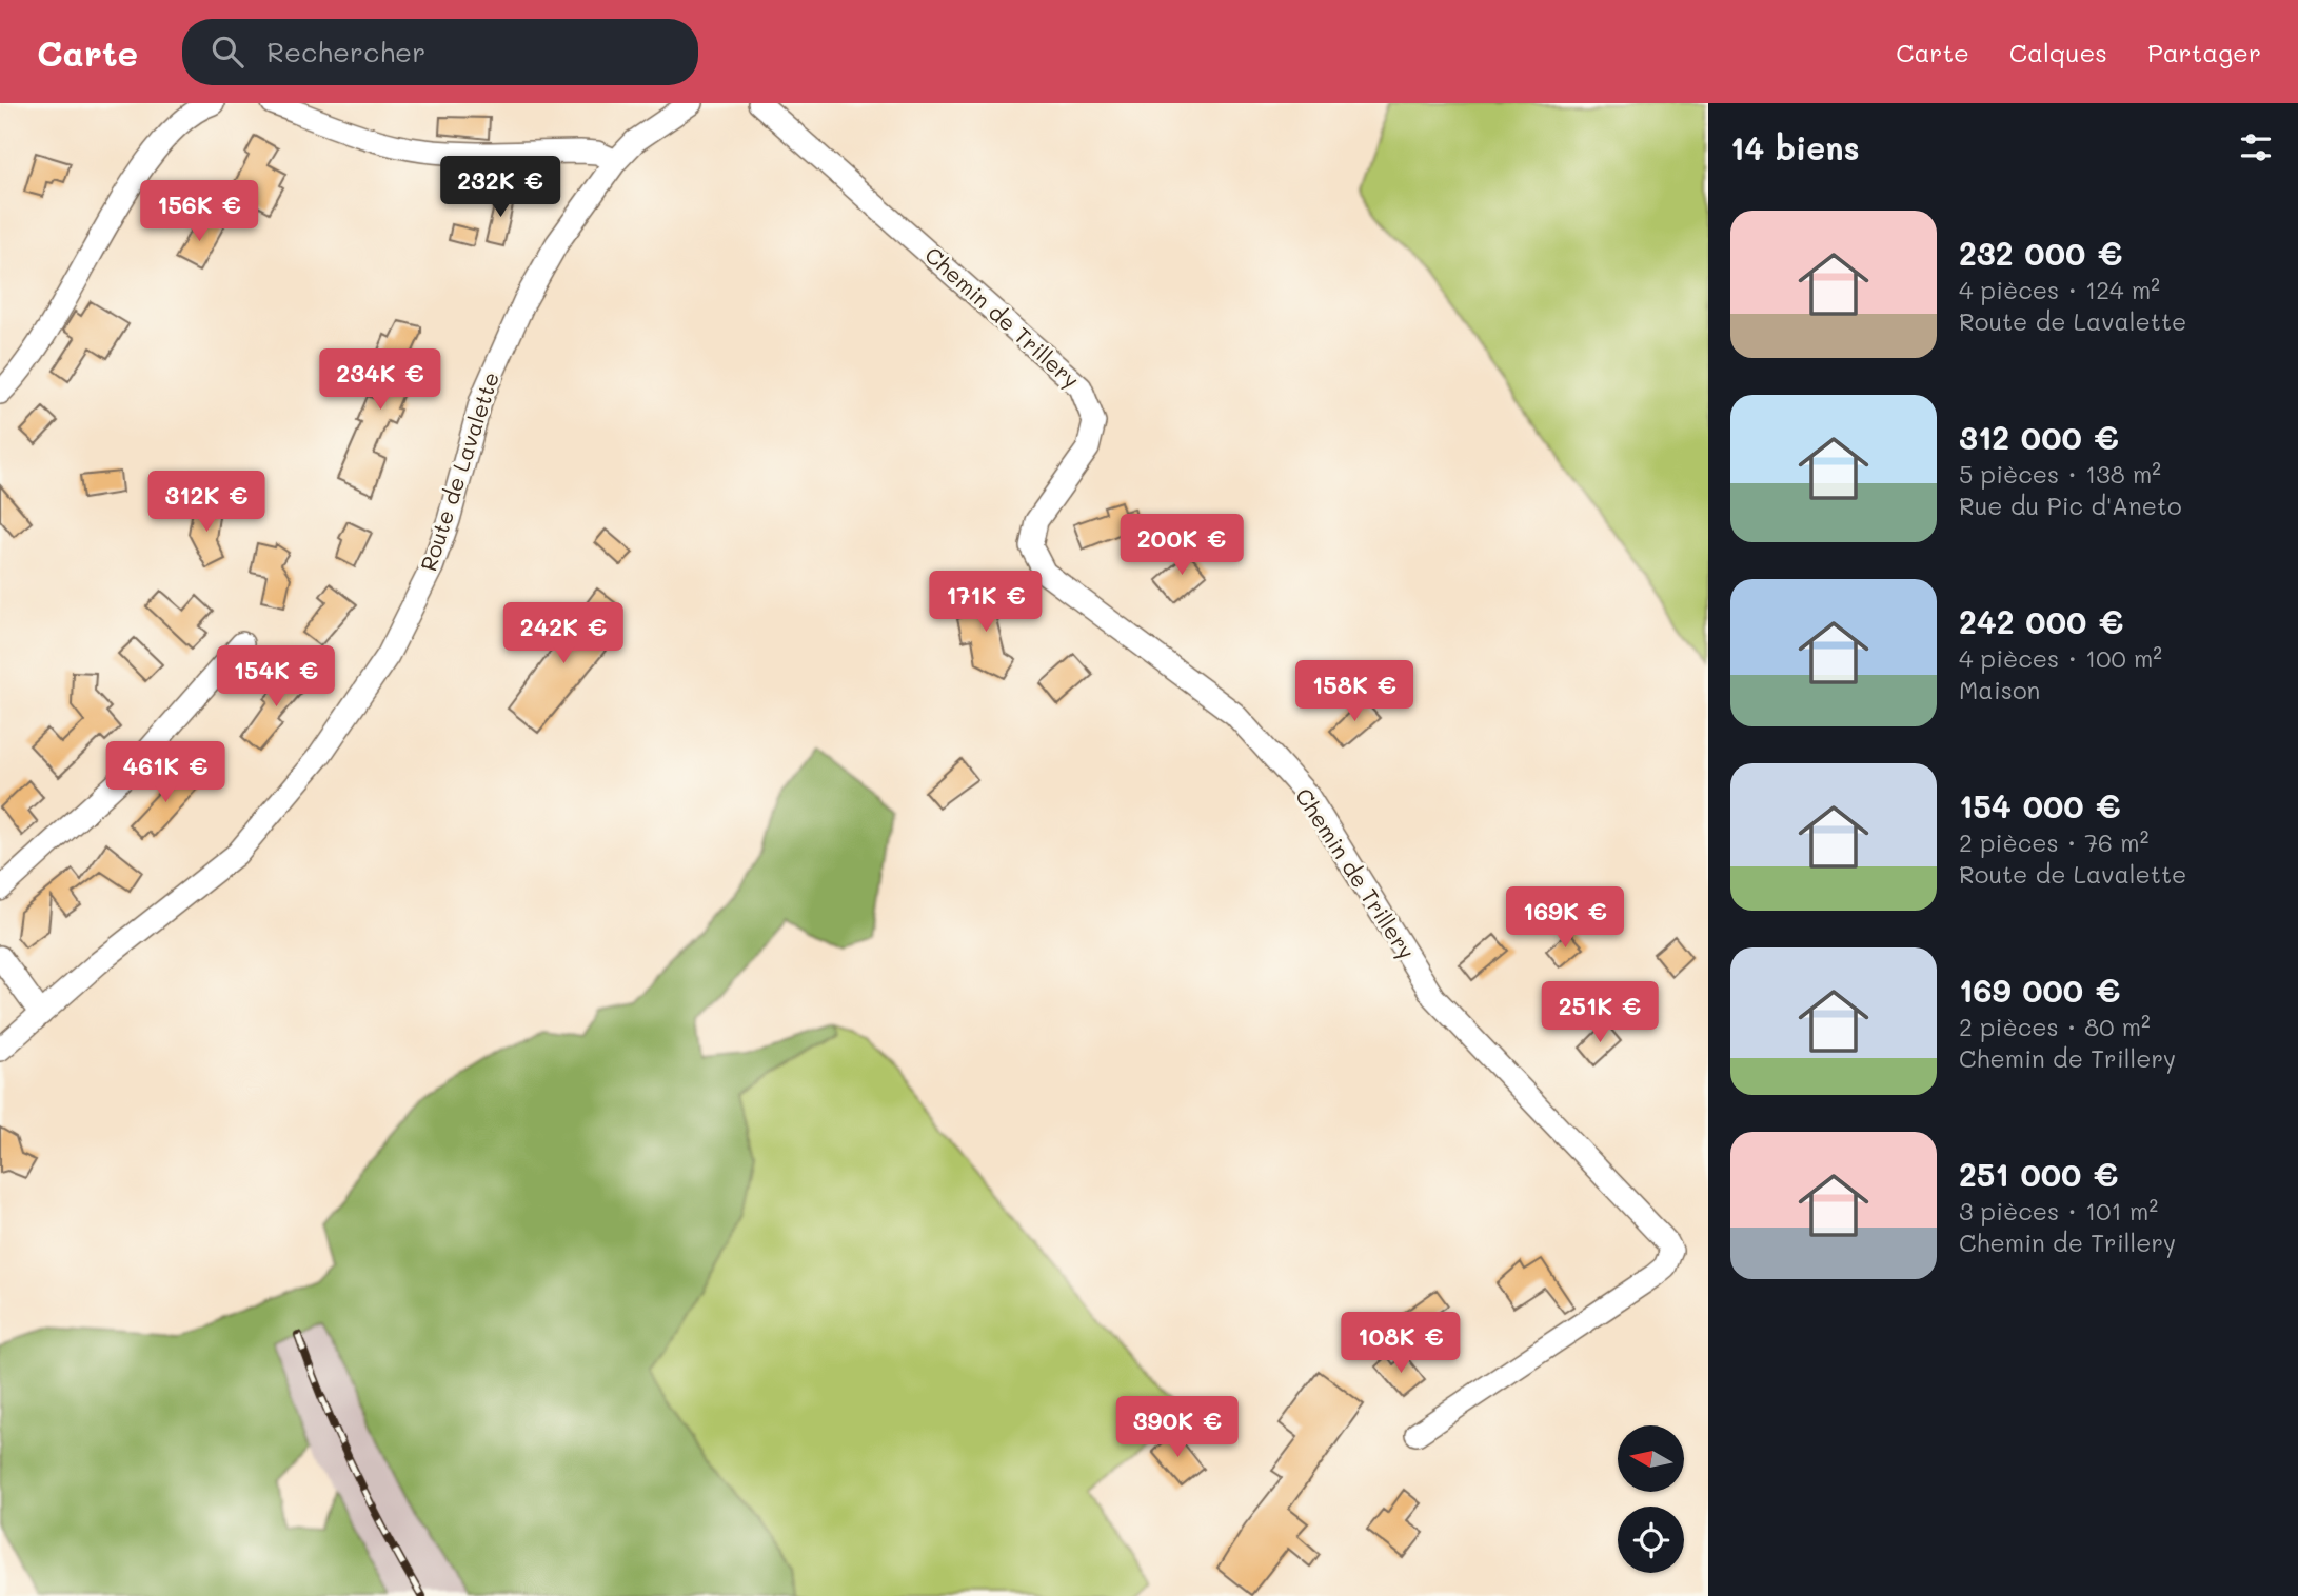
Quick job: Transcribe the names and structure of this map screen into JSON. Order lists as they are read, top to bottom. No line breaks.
{"streets":{"street":["Chemin de Trillery","Route de Lavalette"]},"north":"left","page":{"header":"Carte","search":"Rechercher","nav":["Carte","Calques","Partager"],"heading":"14 biens","price":["232K €","156K €","234K €","312K €","200K €","171K €","242K €","154K €","158K €","461K €","169K €","251K €","108K €","390K €"],"list":[{"name":"232 000 €","note":"4 pièces · 124 m² · Route de Lavalette"},{"name":"312 000 €","note":"5 pièces · 138 m² · Rue du Pic d'Aneto"},{"name":"242 000 €","note":"4 pièces · 100 m² · Maison"},{"name":"154 000 €","note":"2 pièces · 76 m² · Route de Lavalette"},{"name":"169 000 €","note":"2 pièces · 80 m² · Chemin de Trillery"},{"name":"251 000 €","note":"3 pièces · 101 m² · Chemin de Trillery"}]}}
